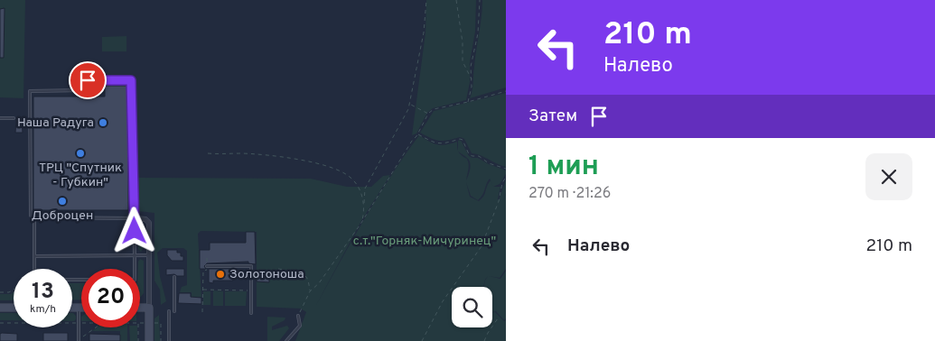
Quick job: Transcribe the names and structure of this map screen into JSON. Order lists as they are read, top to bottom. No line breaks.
{"parks":["с.т.\"Горняк-Мичуринец\""],"places":["Наша Радуга","ТРЦ \"Спутник - Губкин\"","Доброцен","Золотоноша"],"page":{"turn":["210 m","Налево"],"then":"Затем","heading":["1 мин","270 m · 21:26"],"list":[{"name":"Налево","value":"210 m"}],"speed":"13 km/h","limit":"20"}}
